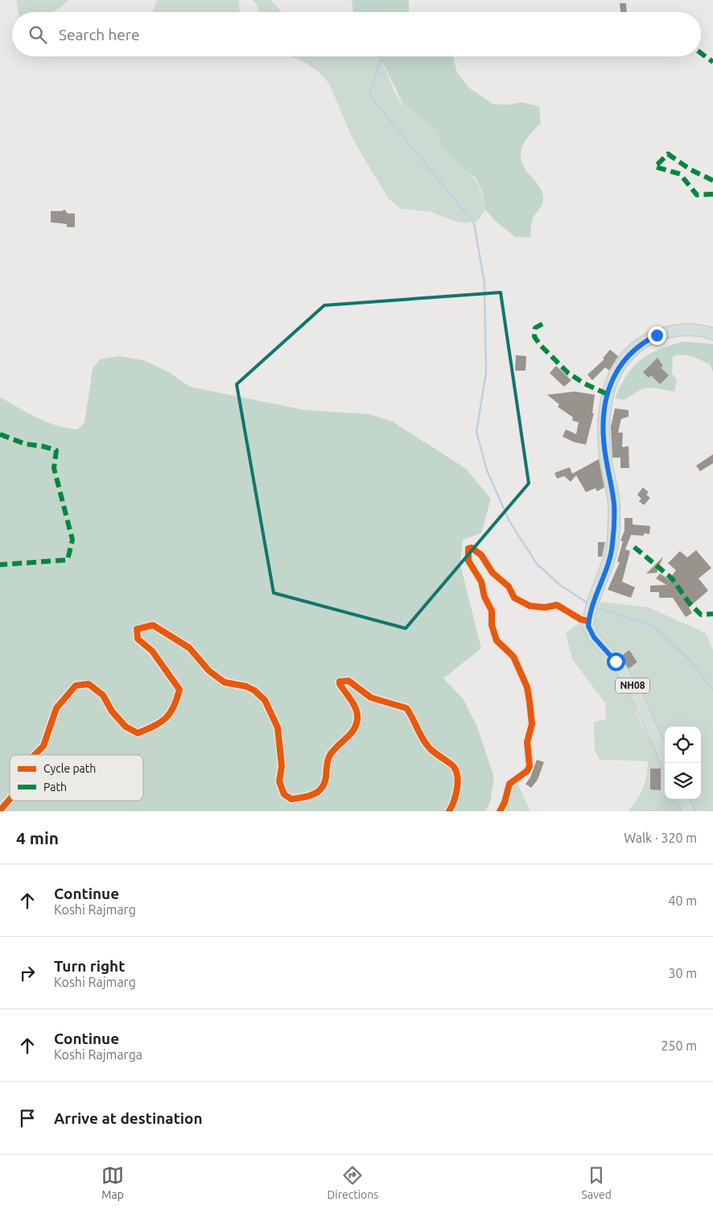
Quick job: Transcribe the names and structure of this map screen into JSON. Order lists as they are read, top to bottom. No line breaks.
{"streets":{"main road":["NH08"]},"legend":["Cycle path","Path"],"page":{"search":"Search here","heading":["4 min","Walk · 320 m"],"list":[["Continue","Koshi Rajmarg","40 m"],["Turn right","Koshi Rajmarg","30 m"],["Continue","Koshi Rajmarga","250 m"],"Arrive at destination"],"nav":["Map","Directions","Saved"]}}
